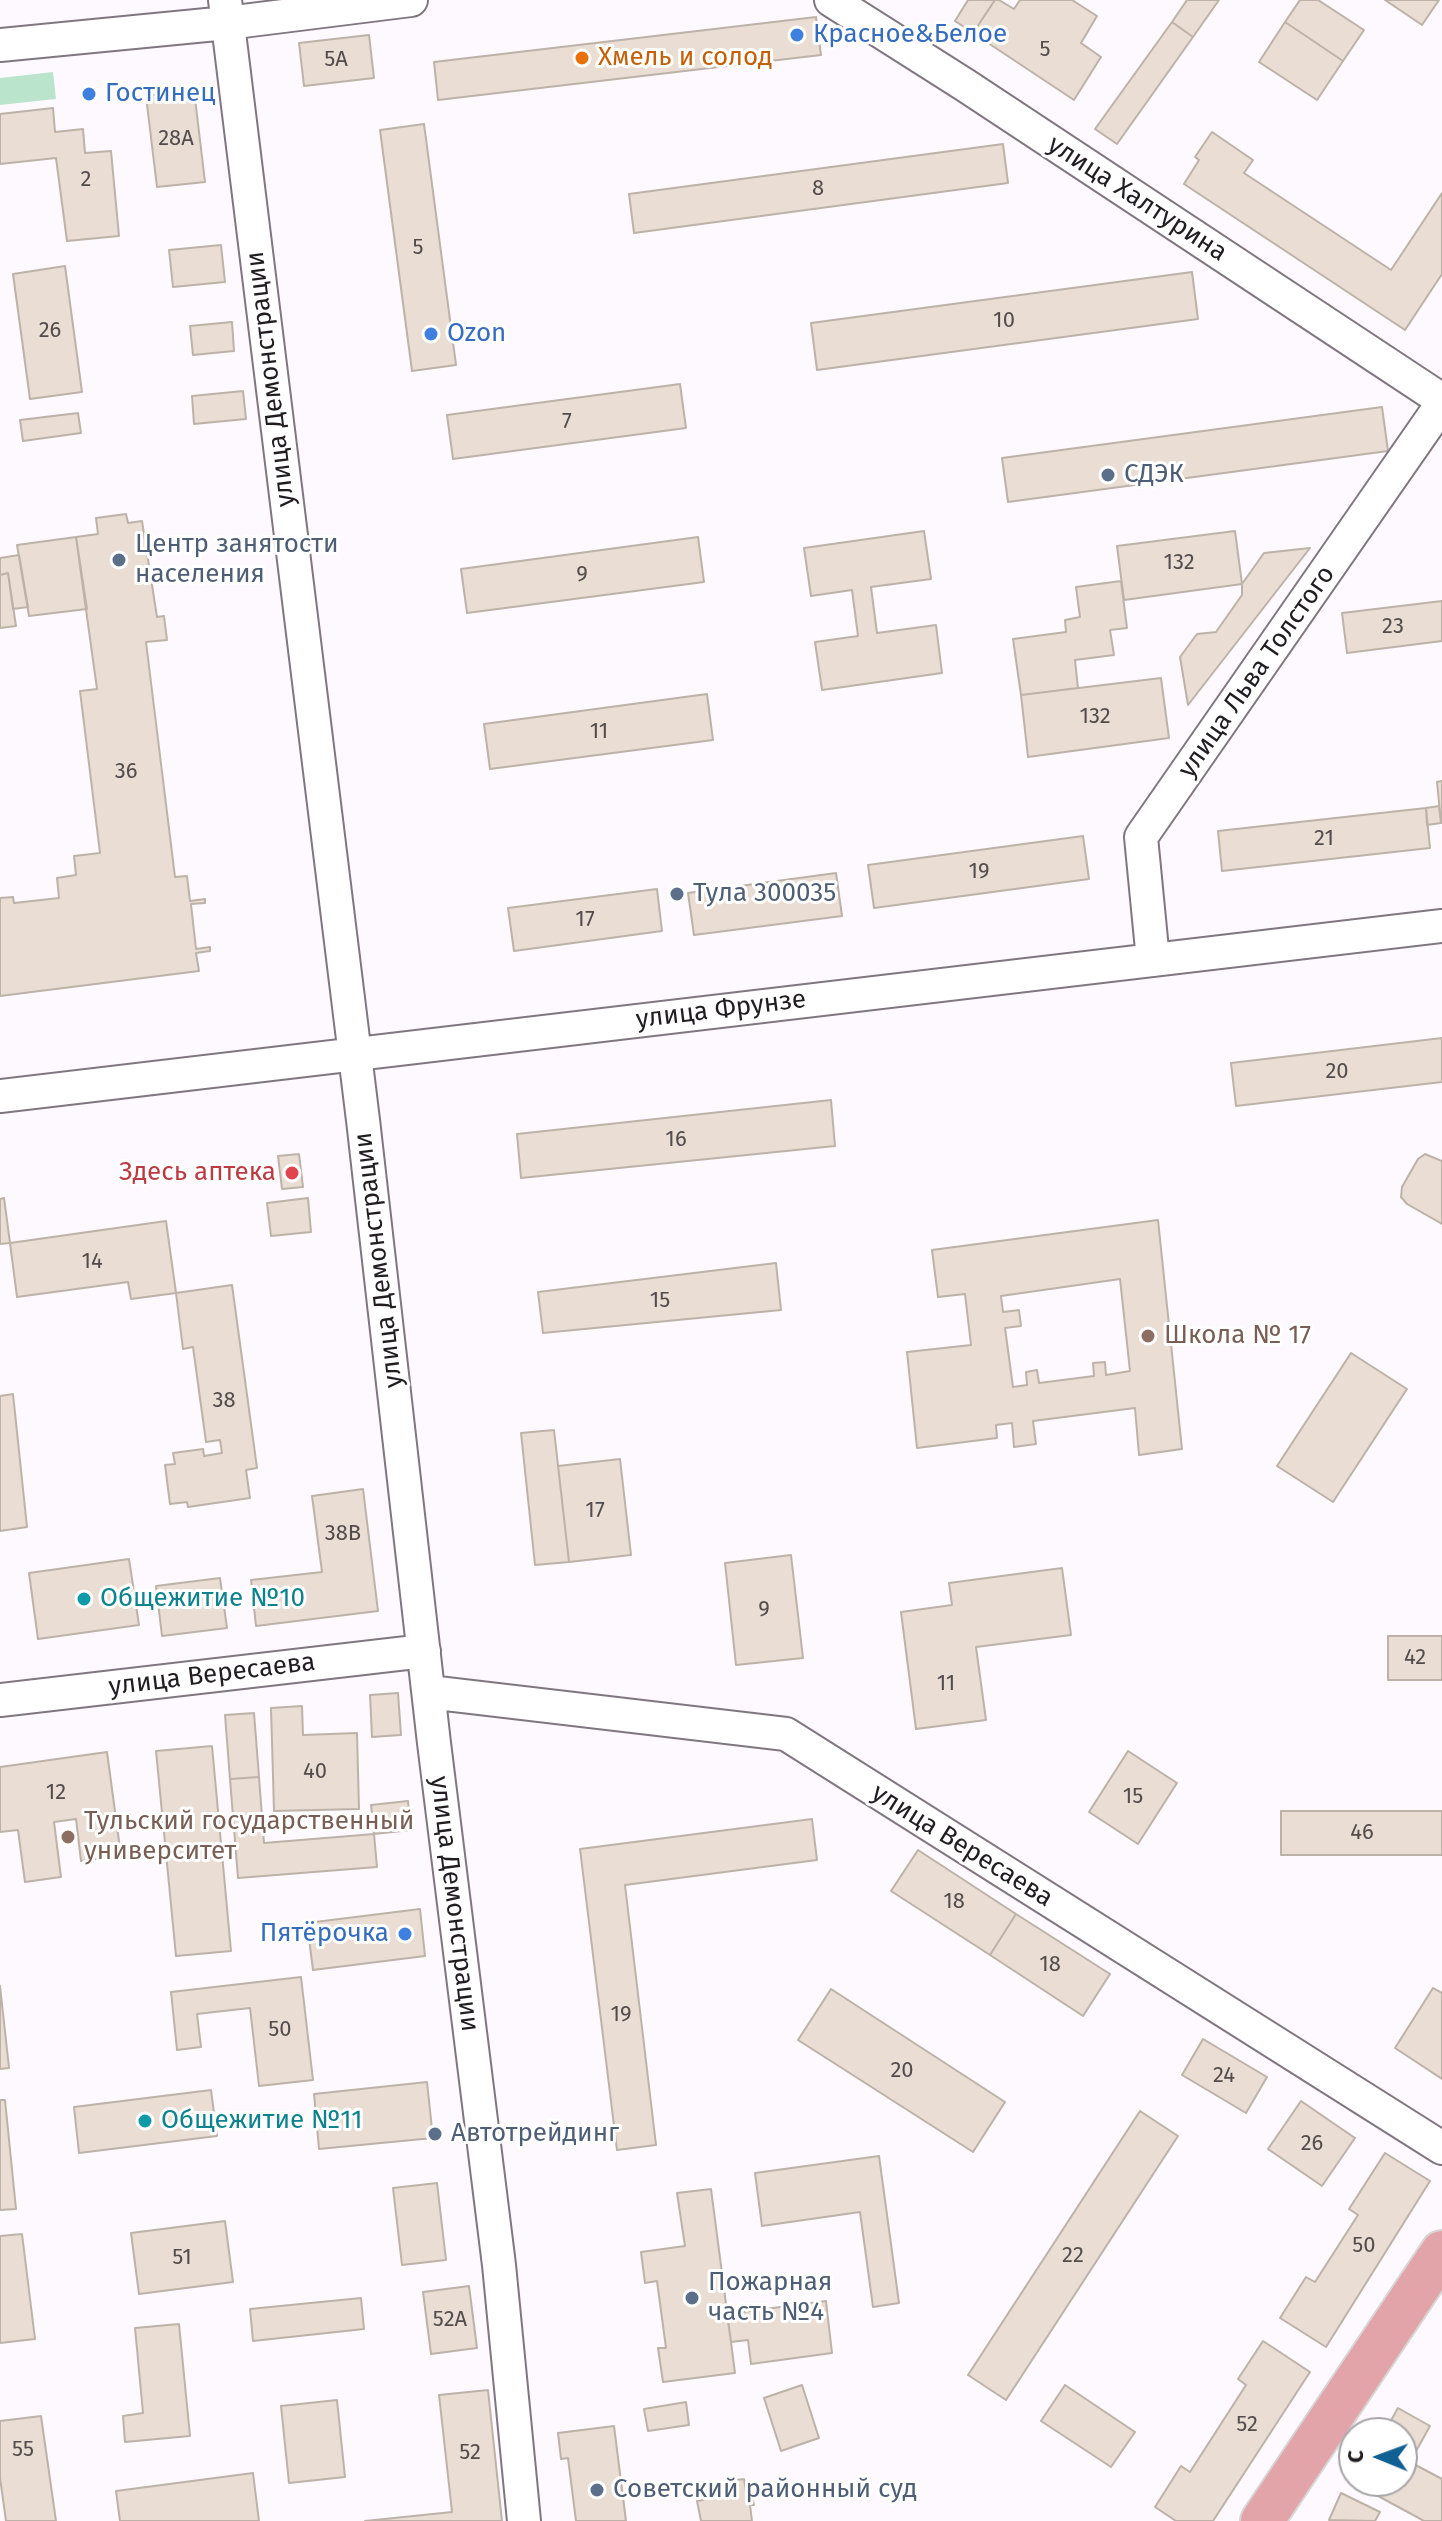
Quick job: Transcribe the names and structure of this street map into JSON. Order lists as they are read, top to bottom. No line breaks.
{"streets":{"street":["улица Халтурина","улица Демонстрации","улица Льва Толстого","улица Фрунзе","улица Вересаева"]},"crossings":[["улица Халтурина","улица Льва Толстого"],["улица Демонстрации","улица Фрунзе"],["улица Демонстрации","улица Вересаева"],["улица Льва Толстого","улица Фрунзе"]],"places":["Красное&Белое","Хмель и солод","Гостинец","Ozon","СДЭК","Центр занятости населения","Тула 300035","Здесь аптека","Школа № 17","Общежитие №10","Тульский государственный университет","Пятёрочка","Общежитие №11","Автотрейдинг","Пожарная часть №4","Советский районный суд"],"house_numbers":["5","5А","28А","2","8","5","10","26","7","132","9","23","132","11","36","21","19","17","20","16","14","15","38","17","38В","9","42","11","40","12","15","46","18","18","19","50","20","24","26","50","22","51","52А","52","55","52"],"north":"left"}
